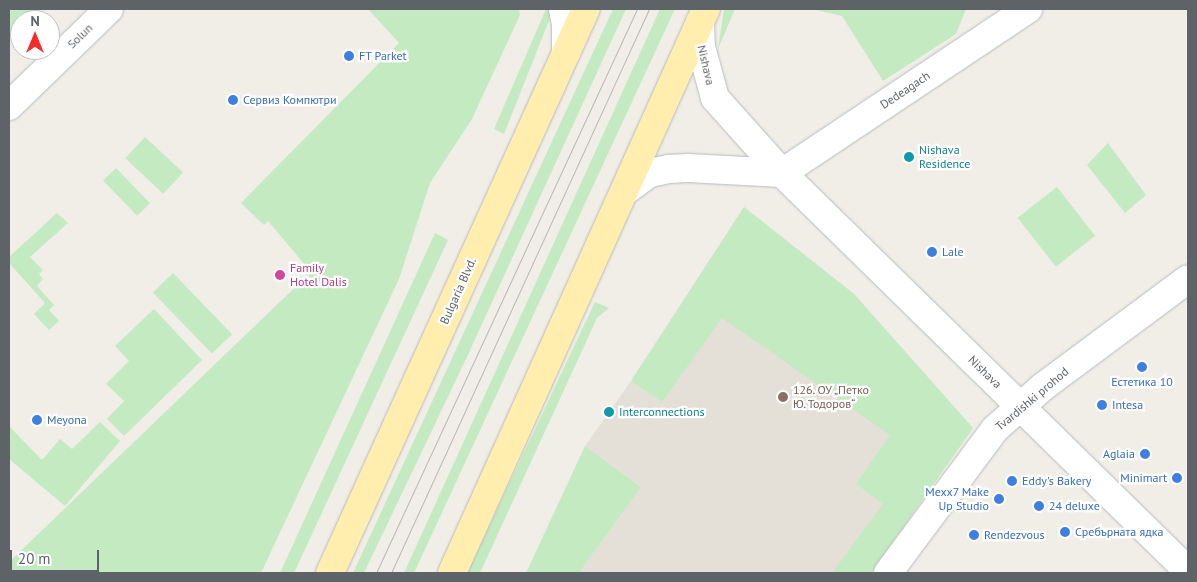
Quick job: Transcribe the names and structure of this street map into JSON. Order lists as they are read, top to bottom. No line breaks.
{"streets":{"main road":["Bulgaria Blvd."],"street":["Solun","Nishava","Dedeagach","Tvardishki prohod"]},"crossings":[["Nishava","Dedeagach"],["Nishava","Tvardishki prohod"]],"places":["FT Parket","Сервиз Компютри","Nishava Residence","Lale","Family Hotel Dalis","Естетика 10","126. ОУ „Петко Ю. Тодоров“","Intesa","Interconnections","Meyona","Aglaia","Minimart","Eddy's Bakery","Mexx7 Make Up Studio","24 deluxe","Сребърната ядка","Rendezvous"],"scale_bar":"20 m","north":"top"}
